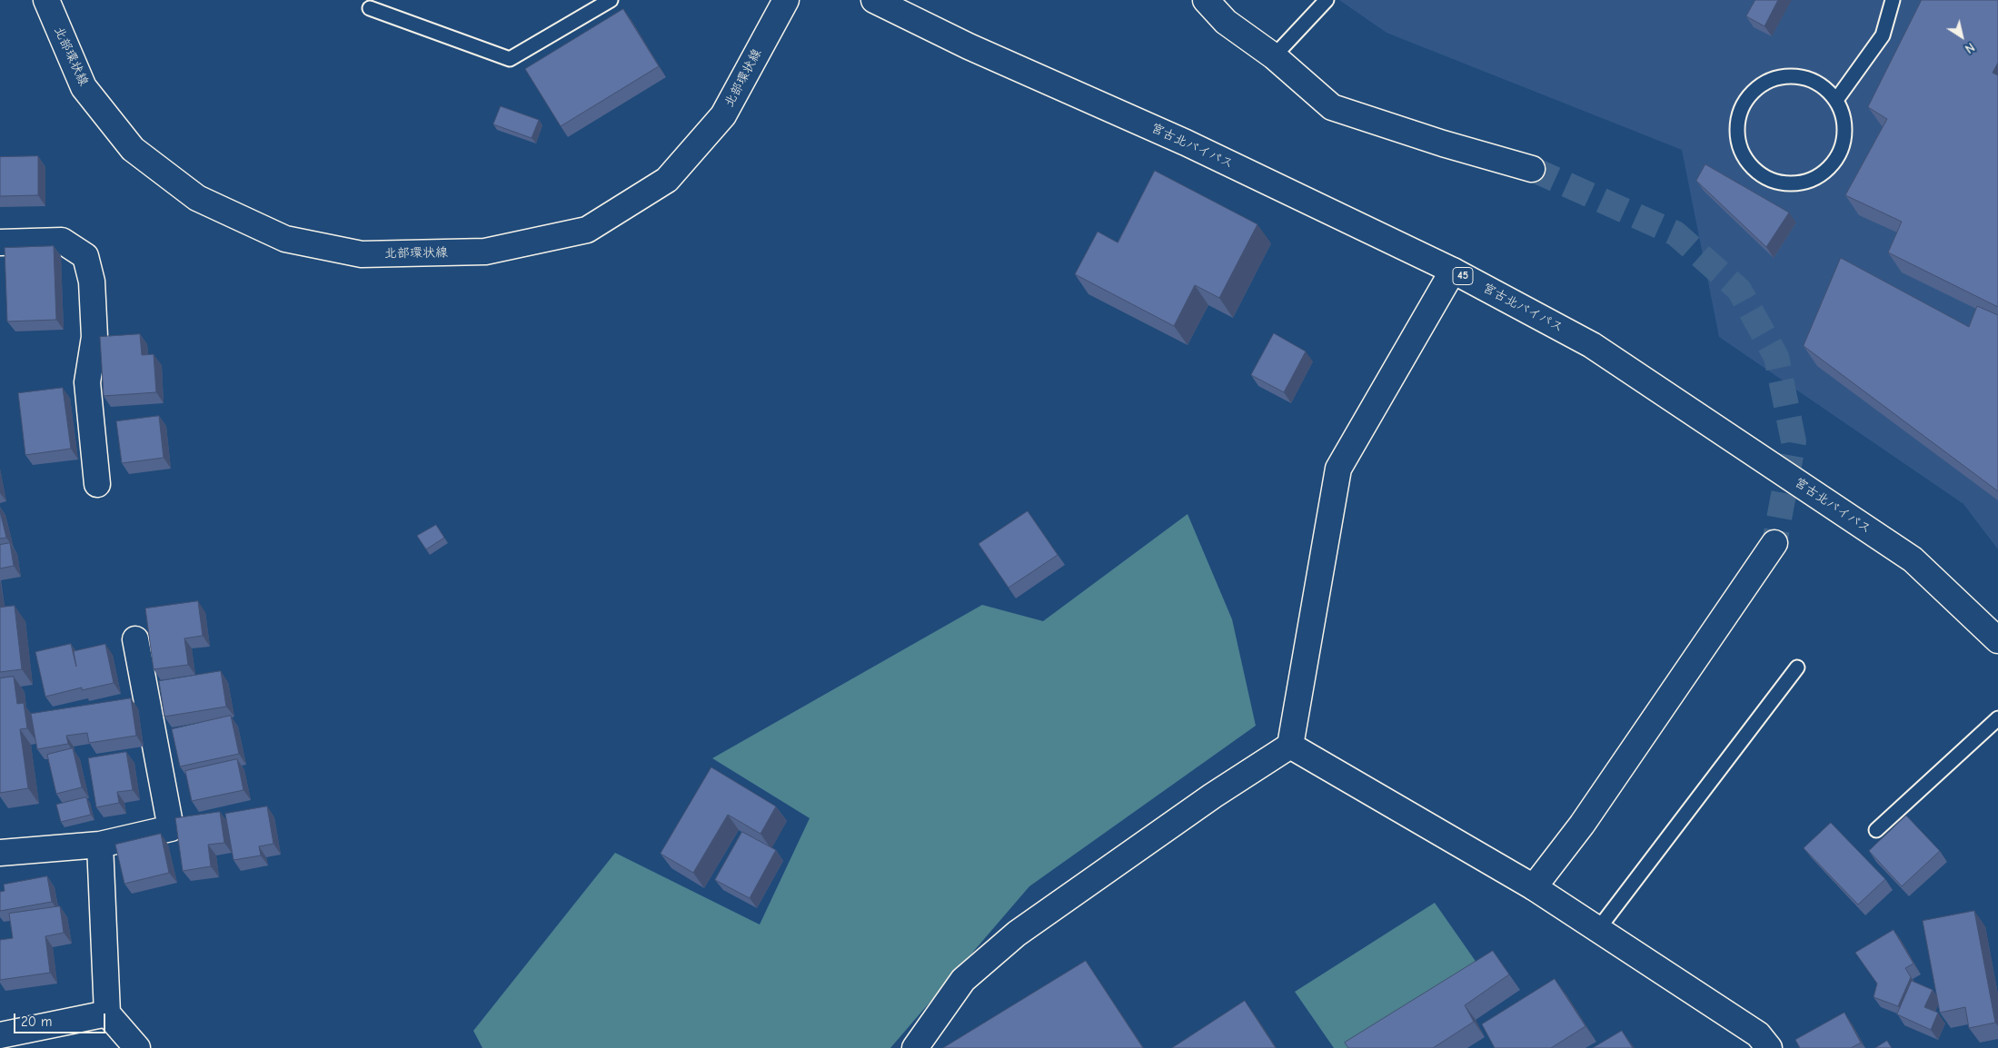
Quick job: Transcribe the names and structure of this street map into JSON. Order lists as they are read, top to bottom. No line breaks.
{"streets":{"main road":["北部環状線","宮古北バイパス","45"]},"scale_bar":"20 m","north":"bottom right"}
